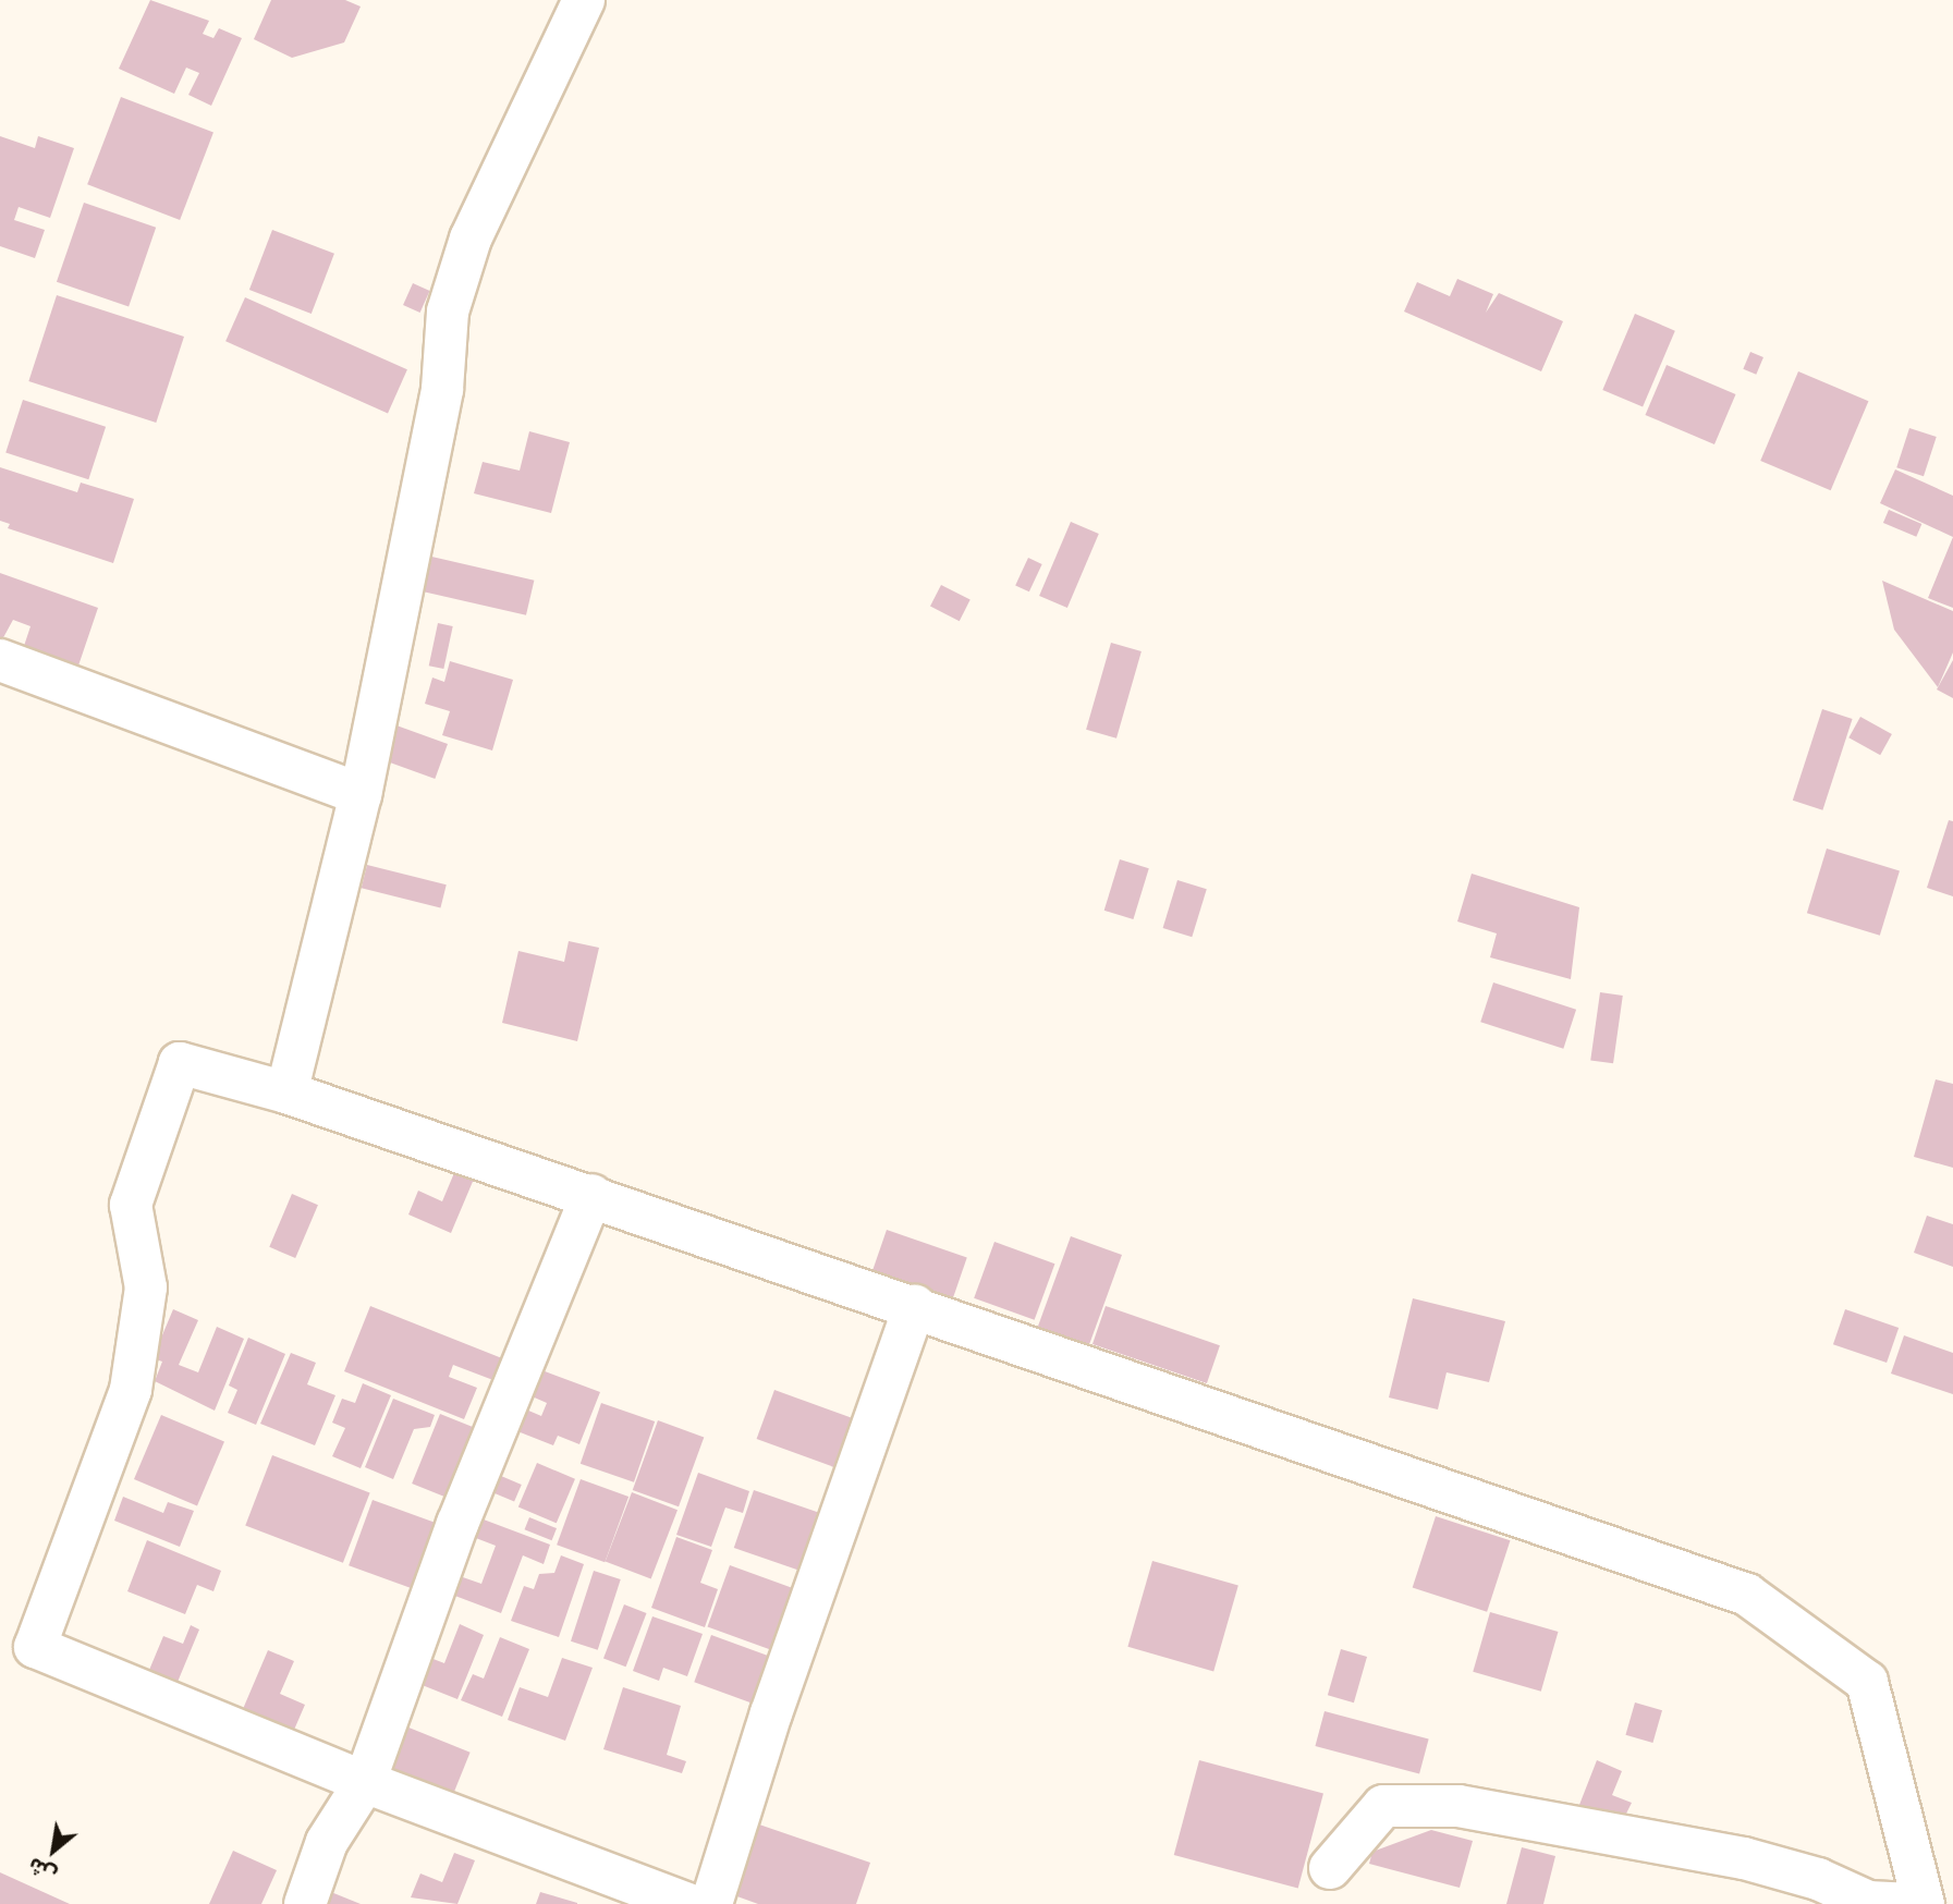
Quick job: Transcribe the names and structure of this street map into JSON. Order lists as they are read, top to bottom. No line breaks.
{"north":"bottom left"}
